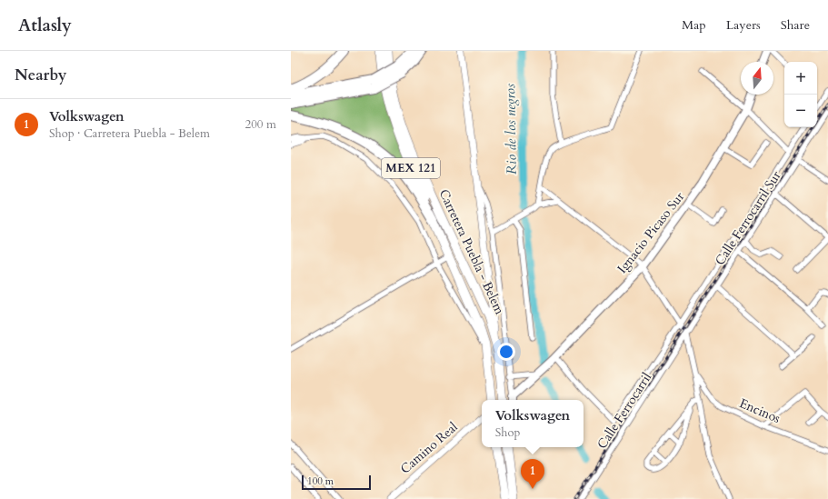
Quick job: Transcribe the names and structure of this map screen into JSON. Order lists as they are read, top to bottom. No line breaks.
{"streets":{"main road":["MEX 121","Ignacio Picaso Sur","Carretera Puebla - Belem"],"street":["Calle Ferrocarril Sur","Calle Ferrocarril","Encinos","Camino Real"]},"crossings":[["Calle Ferrocarril Sur","Calle Ferrocarril"],["Ignacio Picaso Sur","Calle Ferrocarril"]],"water":["Rio de los negros"],"scale_bar":"100 m","north":"top","page":{"header":"Atlasly","nav":["Map","Layers","Share"],"heading":"Nearby","map_buttons":["+","−"],"list":[{"mark":"1","name":"Volkswagen","note":"Shop · Carretera Puebla - Belem","value":"200 m"}],"popup":["Volkswagen","Shop"],"pins":"1","scale":"100 m"}}
